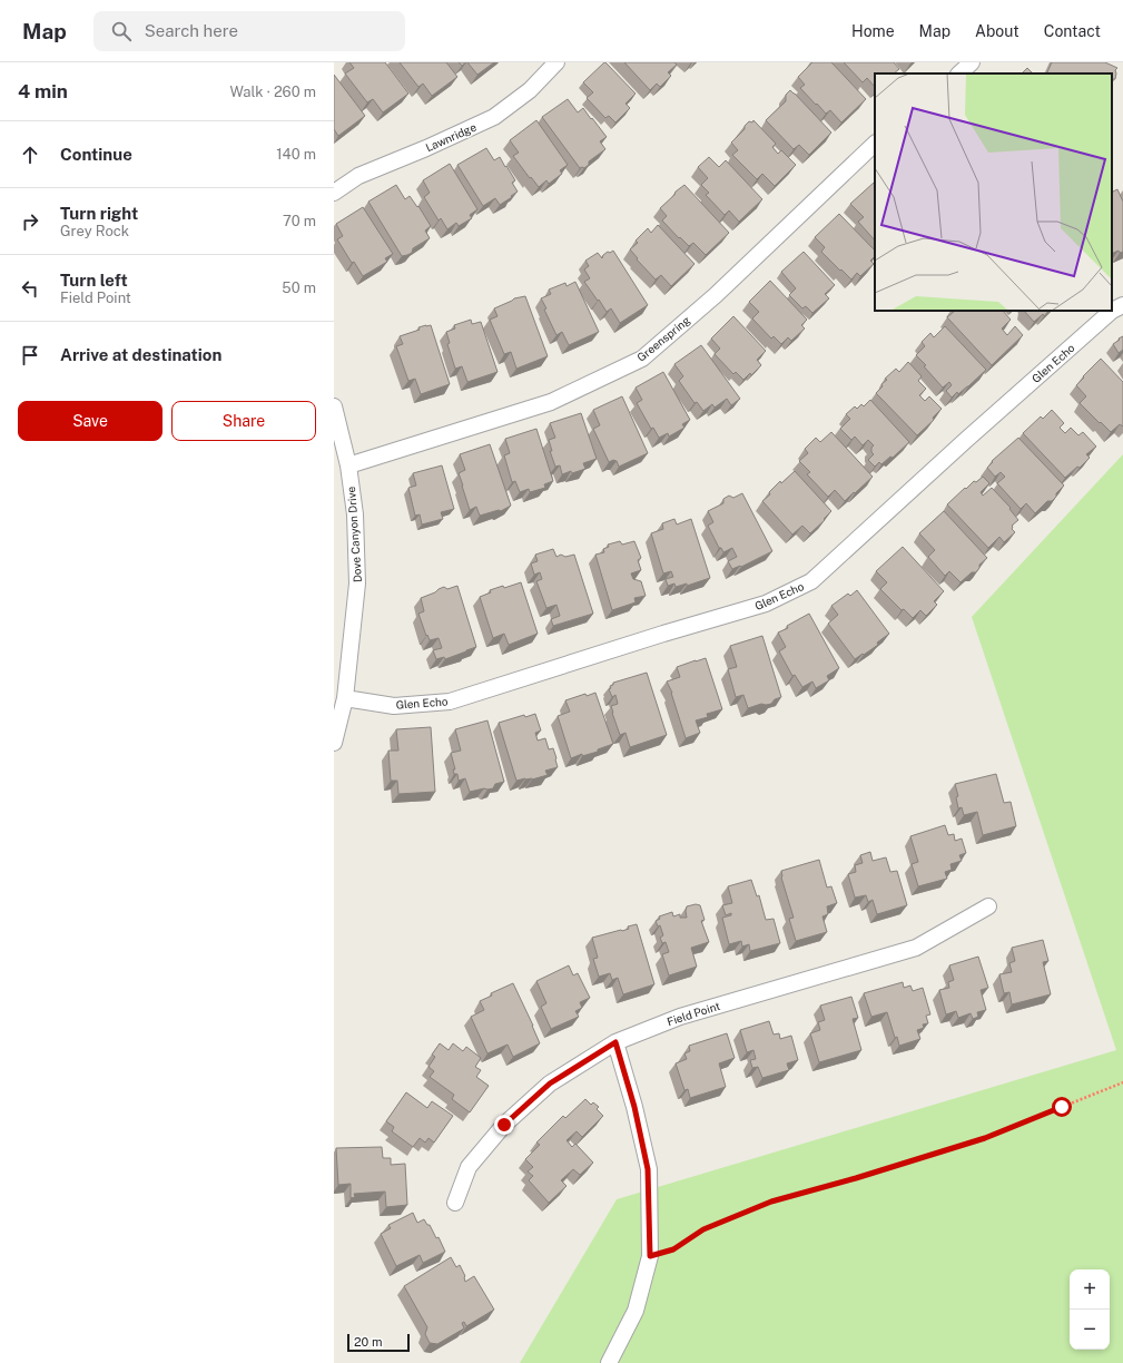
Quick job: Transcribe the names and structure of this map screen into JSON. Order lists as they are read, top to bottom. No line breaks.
{"streets":{"street":["Lawnridge","Greenspring","Glen Echo","Dove Canyon Drive","Field Point"]},"crossings":[["Greenspring","Dove Canyon Drive"],["Glen Echo","Dove Canyon Drive"]],"scale_bar":"20 m","page":{"header":"Map","search":"Search here","nav":["Home","Map","About","Contact"],"heading":["4 min","Walk · 260 m"],"list":[["Continue","140 m"],["Turn right","Grey Rock","70 m"],["Turn left","Field Point","50 m"],"Arrive at destination"],"buttons":["Save","Share"],"map_buttons":["+","−"],"scale":"20 m"}}
